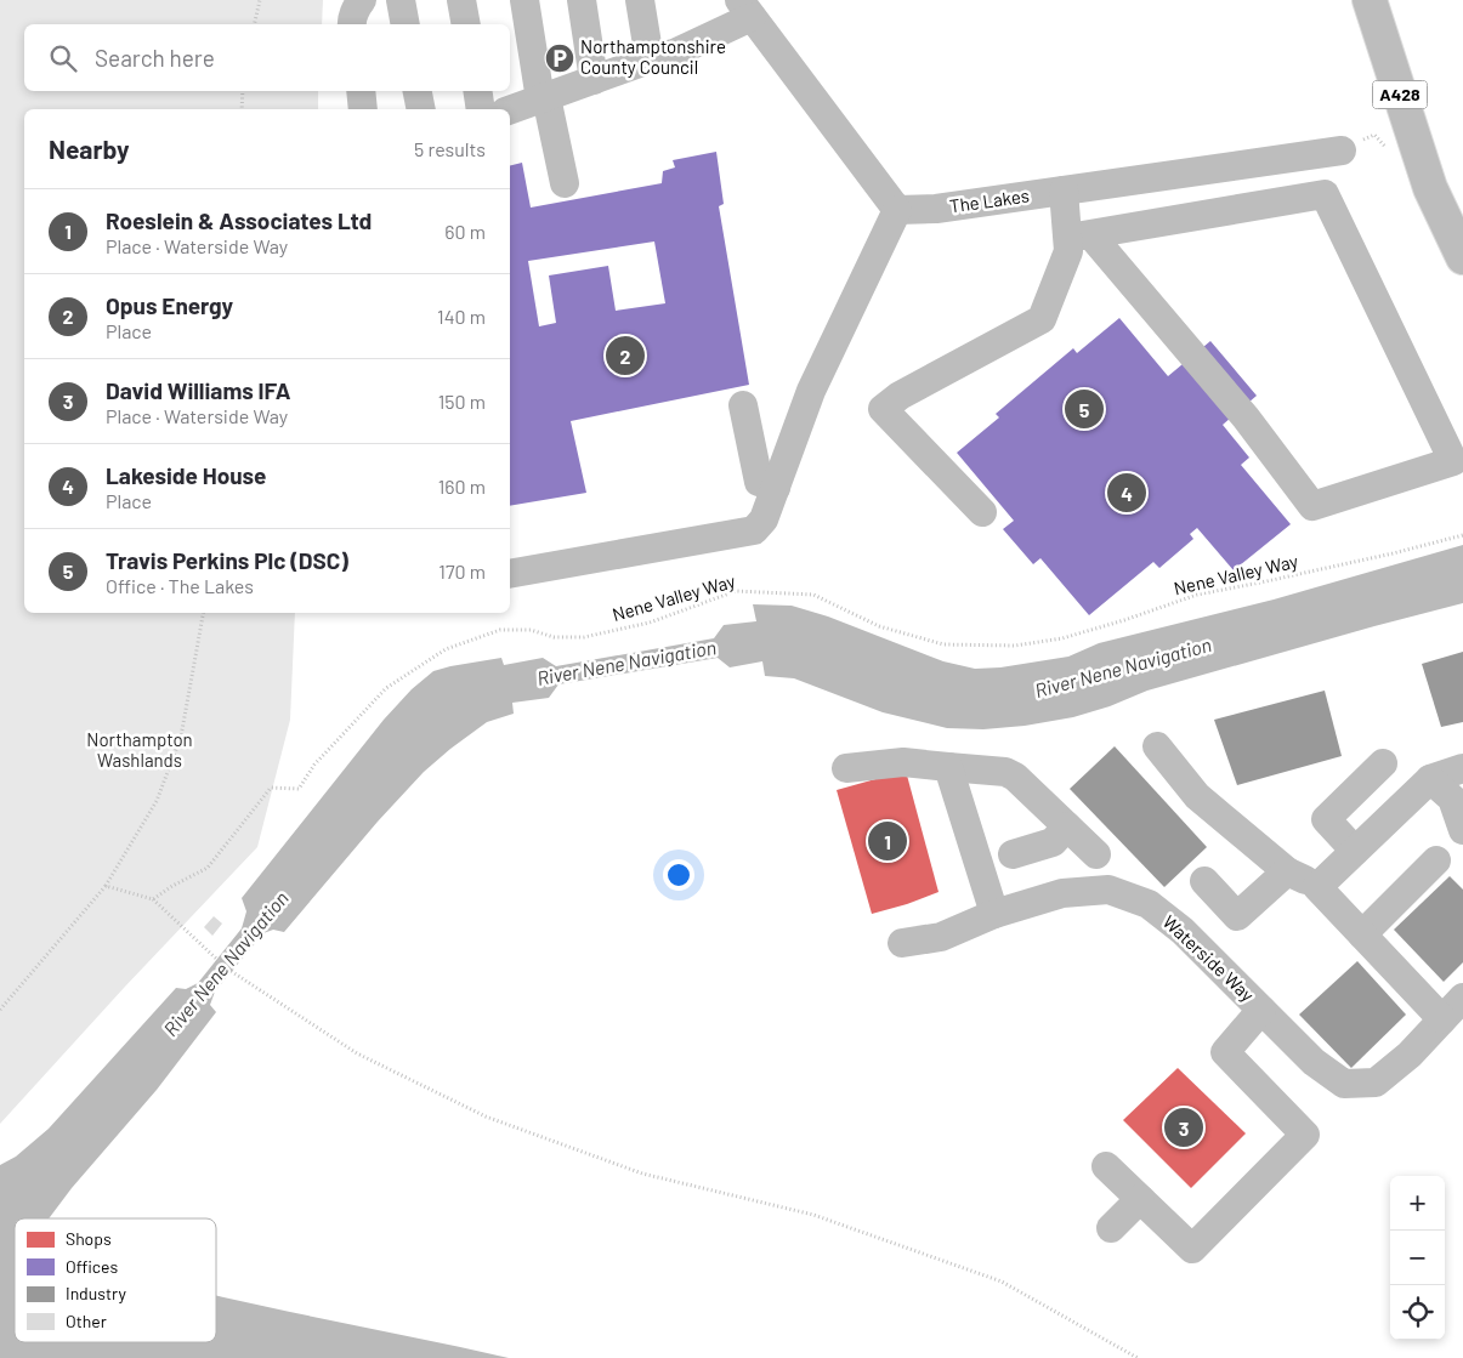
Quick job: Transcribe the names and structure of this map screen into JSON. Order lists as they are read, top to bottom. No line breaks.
{"streets":{"highway":["A428"],"street":["The Lakes","Waterside Way"],"path":["Nene Valley Way"]},"water":["River Nene Navigation"],"parks":["Northampton Washlands"],"places":{"parking":["Northamptonshire County Council"]},"legend":["Shops","Offices","Industry","Other"],"page":{"search":"Search here","heading":["Nearby","5 results"],"list":[{"mark":"1","name":"Roeslein & Associates Ltd","note":"Place · Waterside Way","value":"60 m"},{"mark":"2","name":"Opus Energy","note":"Place","value":"140 m"},{"mark":"3","name":"David Williams IFA","note":"Place · Waterside Way","value":"150 m"},{"mark":"4","name":"Lakeside House","note":"Place","value":"160 m"},{"mark":"5","name":"Travis Perkins Plc (DSC)","note":"Office · The Lakes","value":"170 m"}],"pins":["2","5","4","1","3"],"map_buttons":["+","−"]}}
